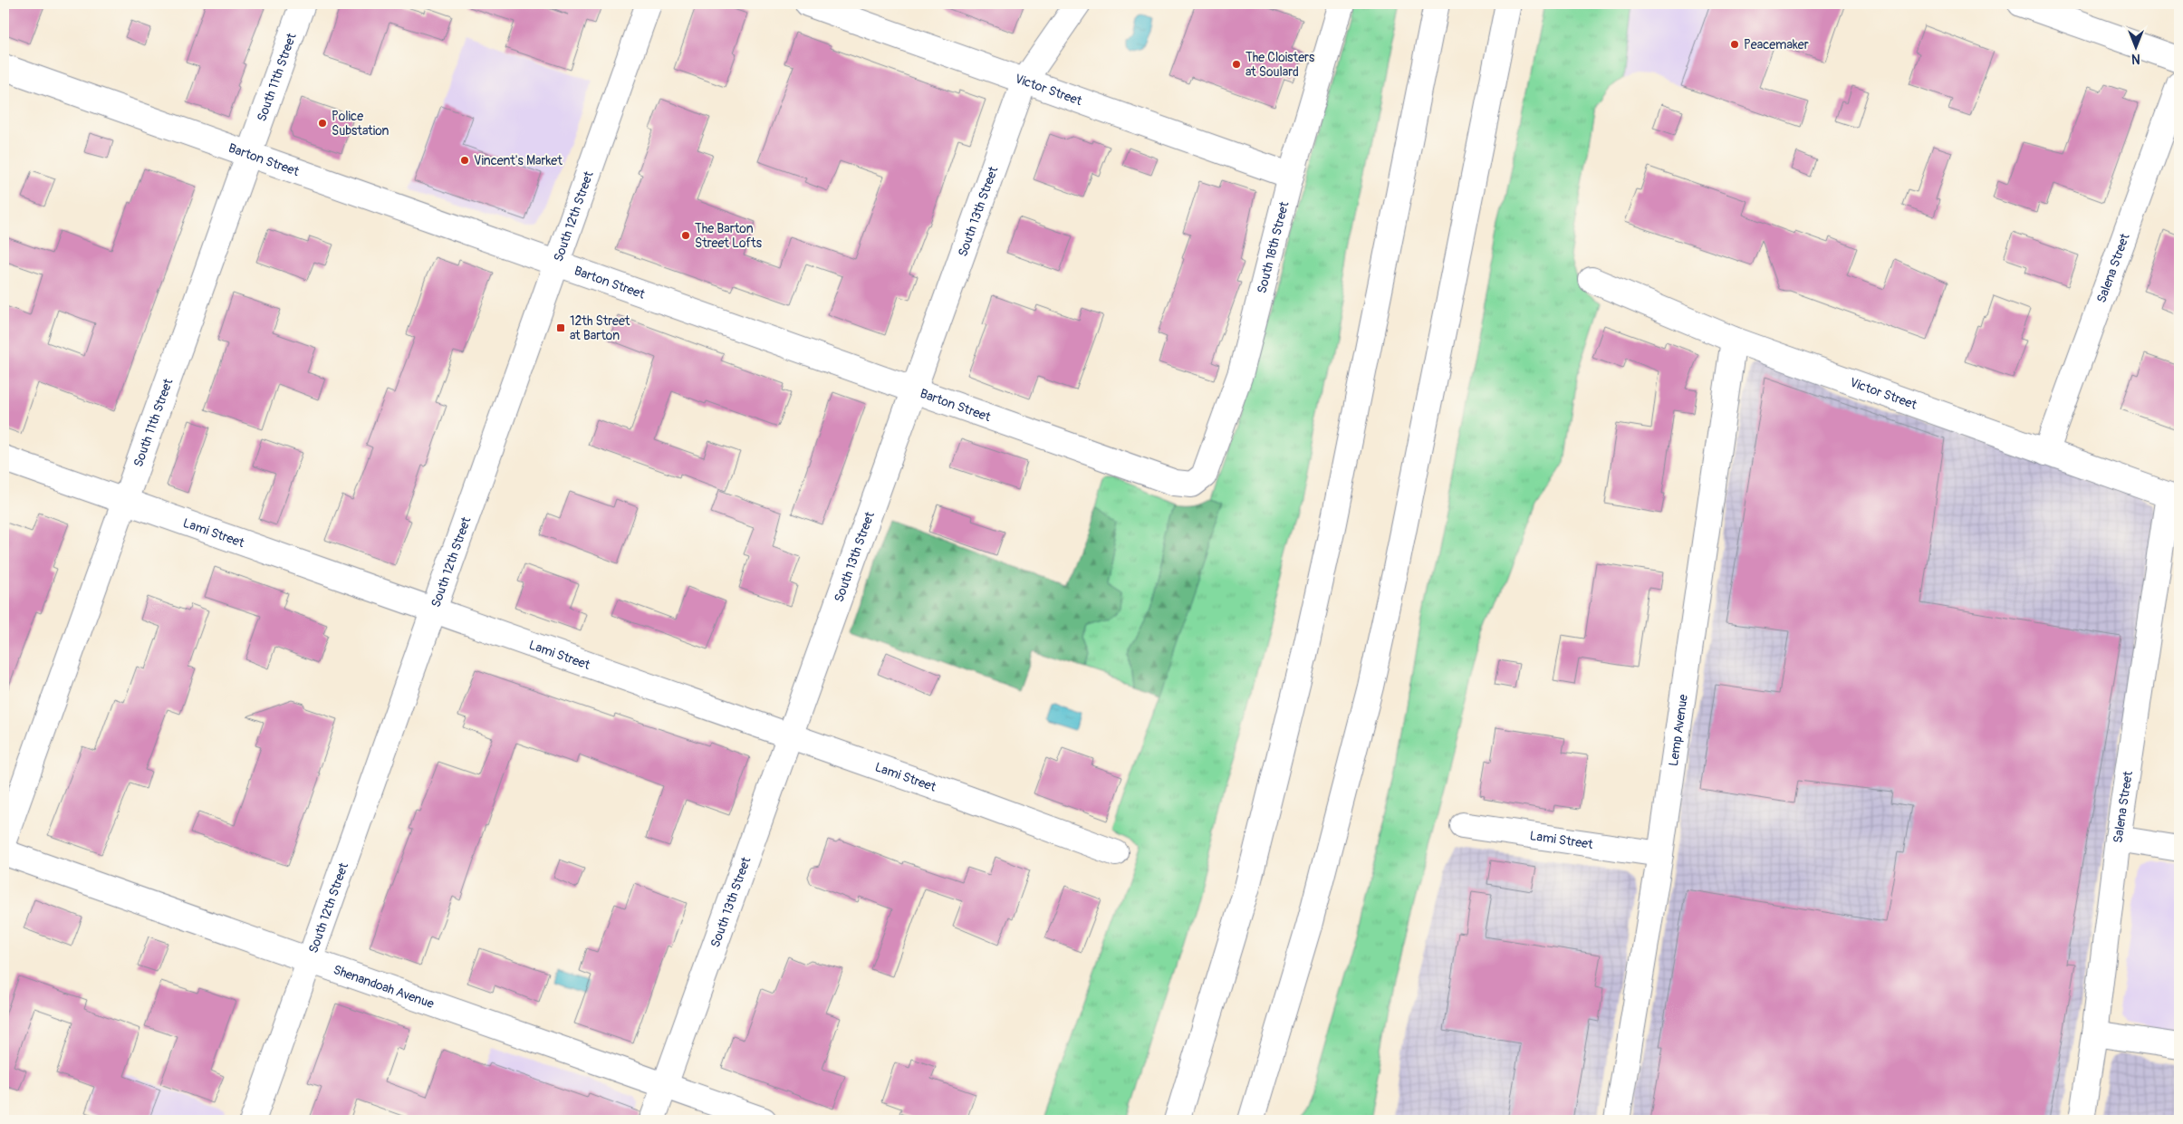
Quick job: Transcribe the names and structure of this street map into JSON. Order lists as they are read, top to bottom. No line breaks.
{"streets":{"main road":["South 11th Street","Victor Street","Barton Street","South 13th Street","South 12th Street","South 18th Street","Salena Street","Lami Street","Lemp Avenue","Shenandoah Avenue"]},"crossings":[["South 11th Street","Barton Street"],["South 11th Street","Lami Street"],["Victor Street","South 13th Street"],["Victor Street","South 18th Street"],["Victor Street","Salena Street"],["Victor Street","Lemp Avenue"],["Barton Street","South 13th Street"],["Barton Street","South 12th Street"],["Barton Street","South 18th Street"],["South 13th Street","Lami Street"],["South 13th Street","Shenandoah Avenue"],["South 12th Street","Lami Street"],["South 12th Street","Shenandoah Avenue"],["Lami Street","Lemp Avenue"]],"places":{"other":["Peacemaker","The Cloisters at Soulard","Police Substation","Vincent's Market","The Barton Street Lofts"],"transit":["12th Street at Barton"]},"north":"bottom"}
